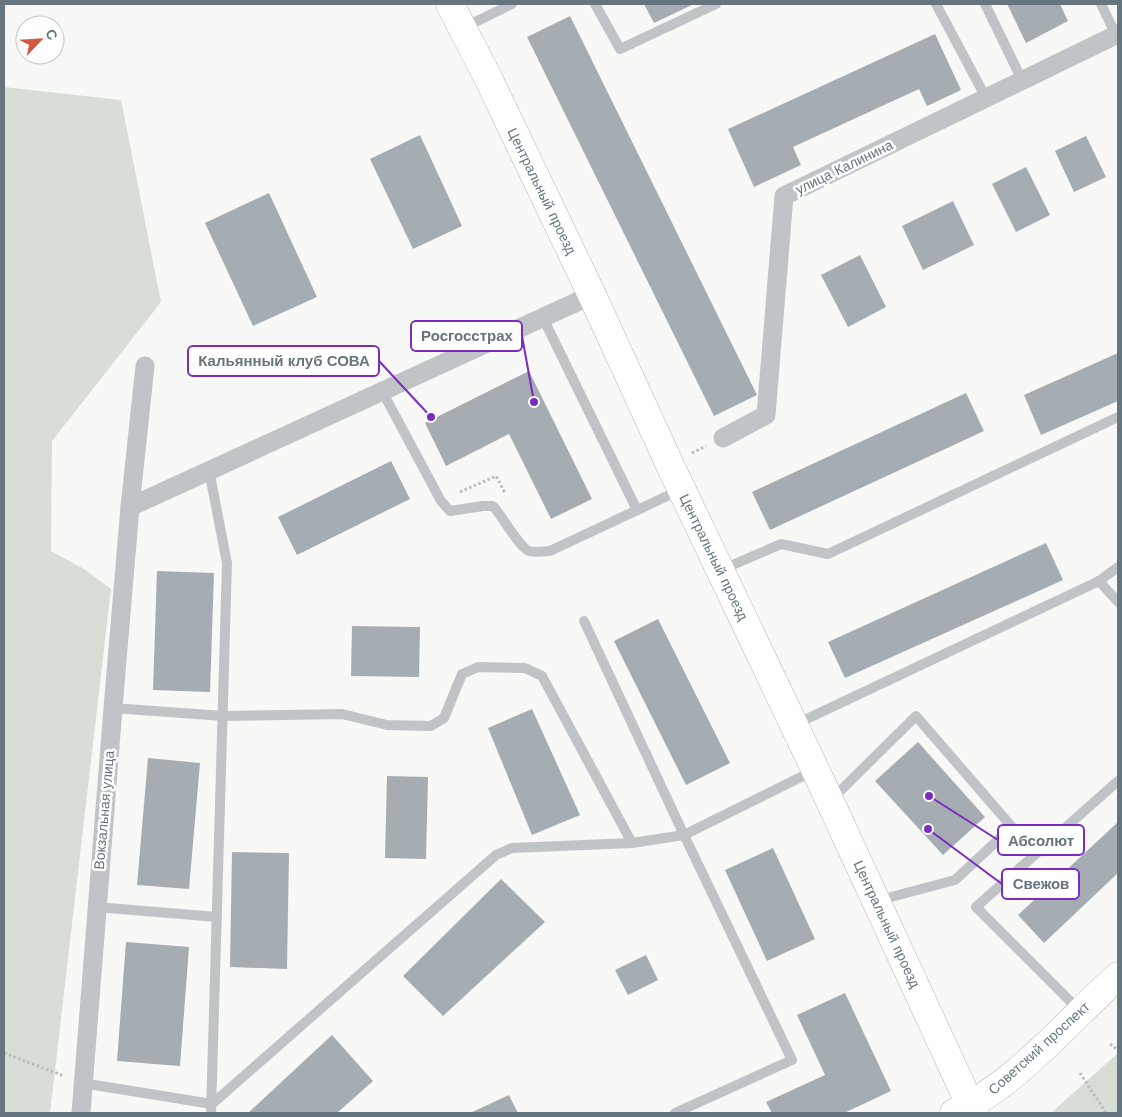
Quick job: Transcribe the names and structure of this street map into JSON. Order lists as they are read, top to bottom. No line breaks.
{"streets":{"main road":["Центральный проезд","Советский проспект"],"street":["улица Калинина","Вокзальная улица"]},"crossings":[["Центральный проезд","Советский проспект"]],"places":["Росгосстрах","Кальянный клуб СОВА","Абсолют","Свежов"],"north":"top right"}
